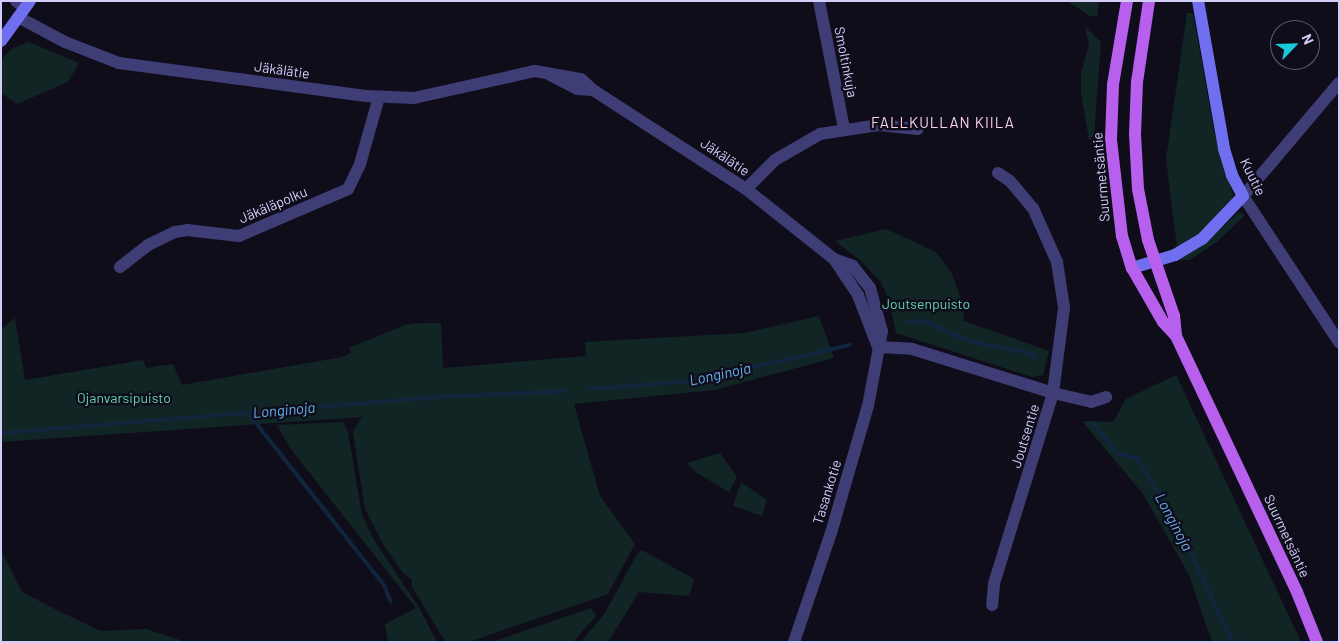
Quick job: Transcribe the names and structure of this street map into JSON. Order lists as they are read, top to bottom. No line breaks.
{"streets":{"main road":["Suurmetsäntie"],"street":["Smoltinkuja","Jäkälätie","Kuutie","Jäkäläpolku","Joutsentie","Tasankotie"]},"crossings":[["Jäkälätie","Jäkäläpolku"],["Jäkälätie","Joutsentie"],["Jäkälätie","Tasankotie"],["Joutsentie","Tasankotie"]],"districts":["FALLKULLAN KIILA"],"water":["Longinoja"],"parks":["Joutsenpuisto","Ojanvarsipuisto"],"north":"top right"}
